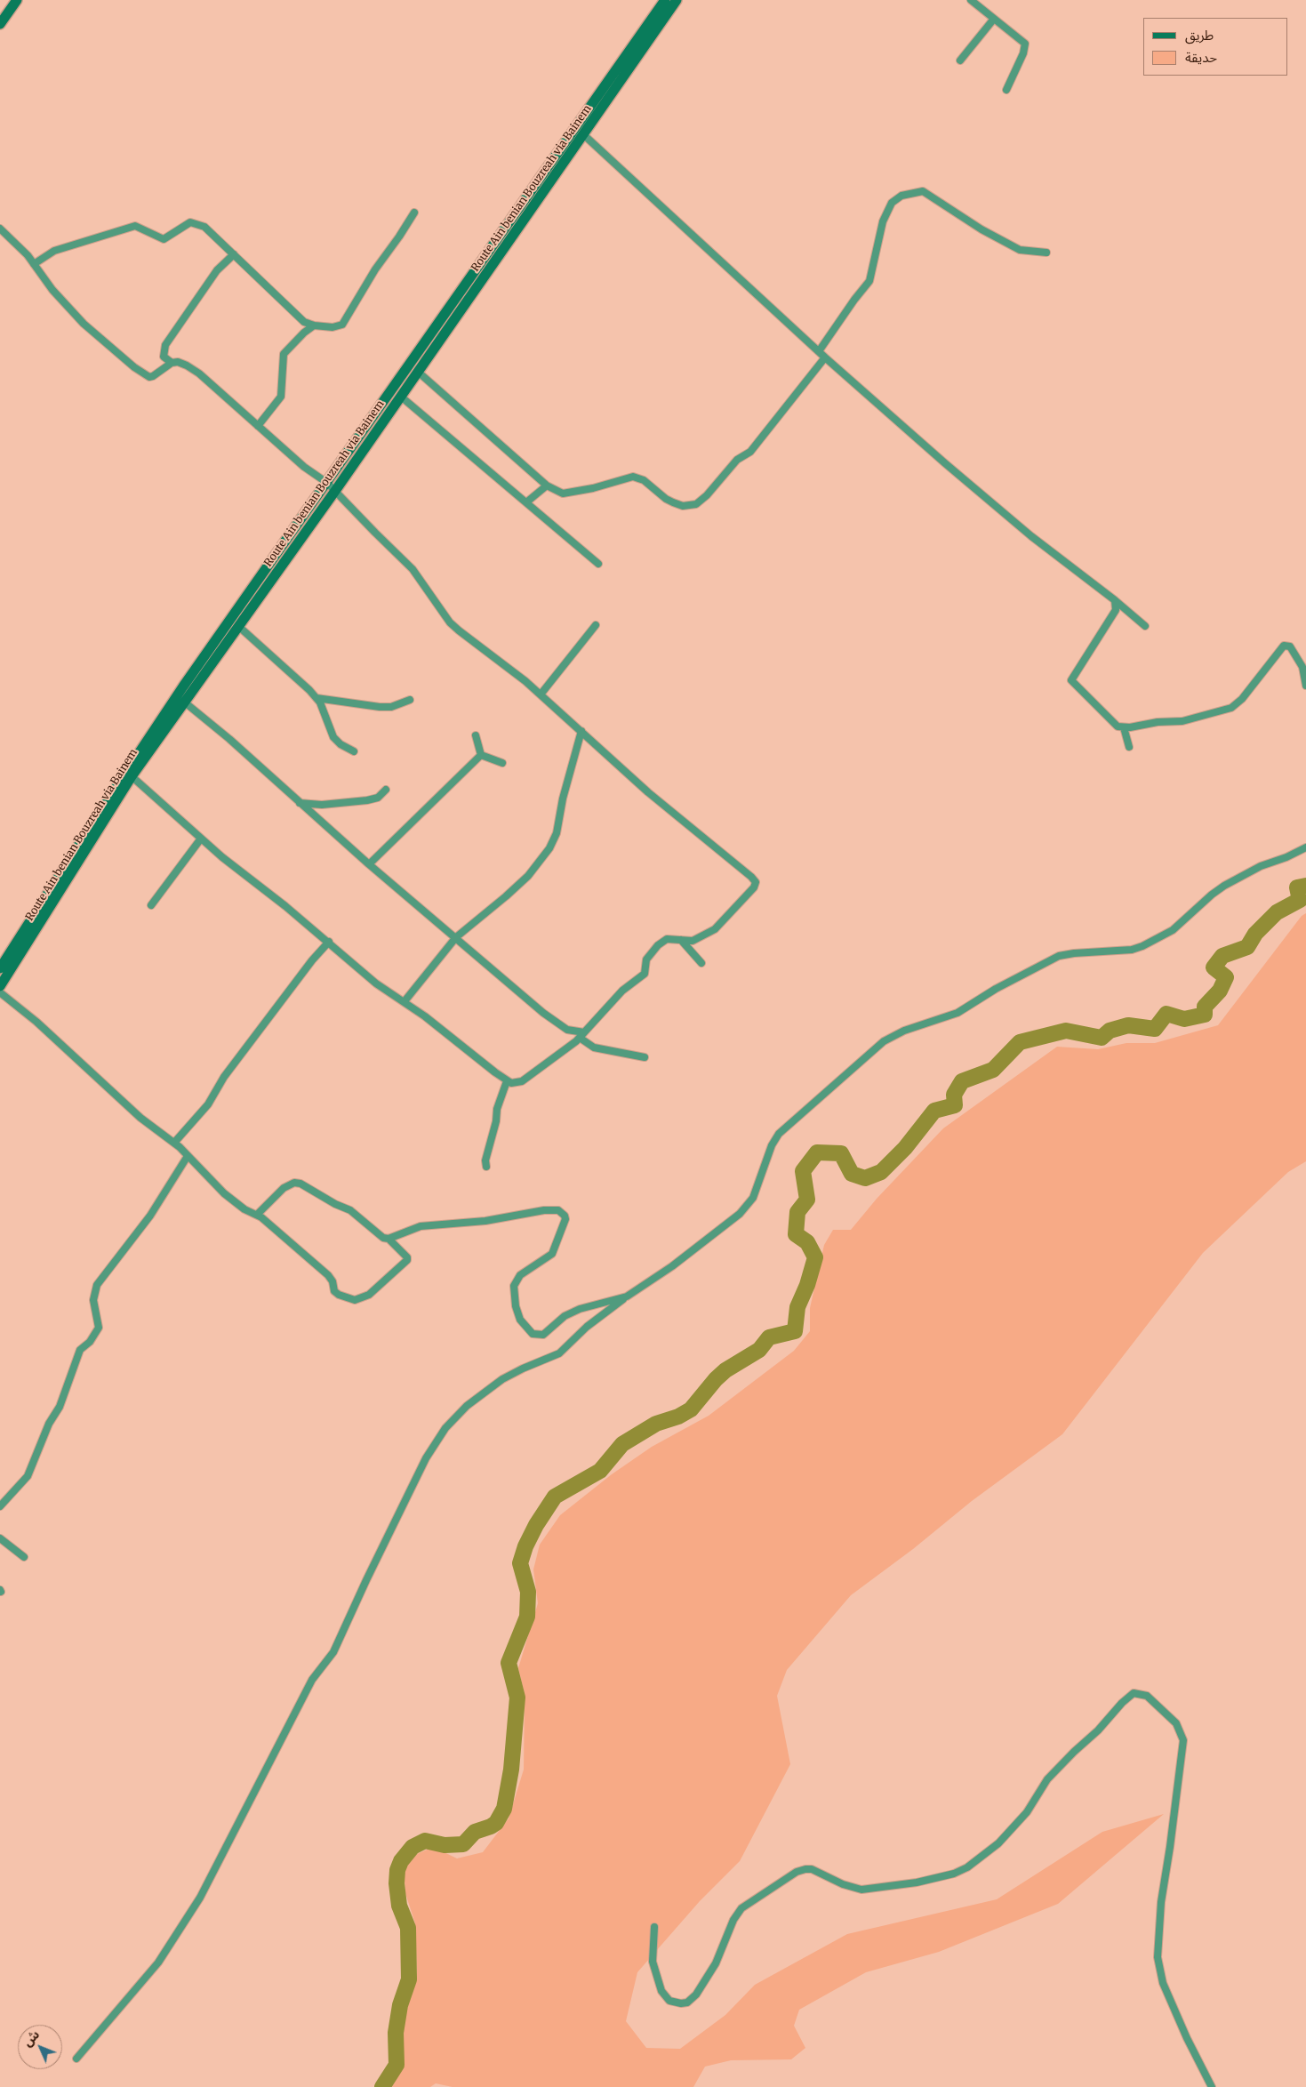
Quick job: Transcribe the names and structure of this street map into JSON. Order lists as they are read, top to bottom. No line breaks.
{"streets":{"main road":["Route Ain benian Bouzreah via Bainem"]},"legend":["طريق","حديقة"],"north":"top left"}
